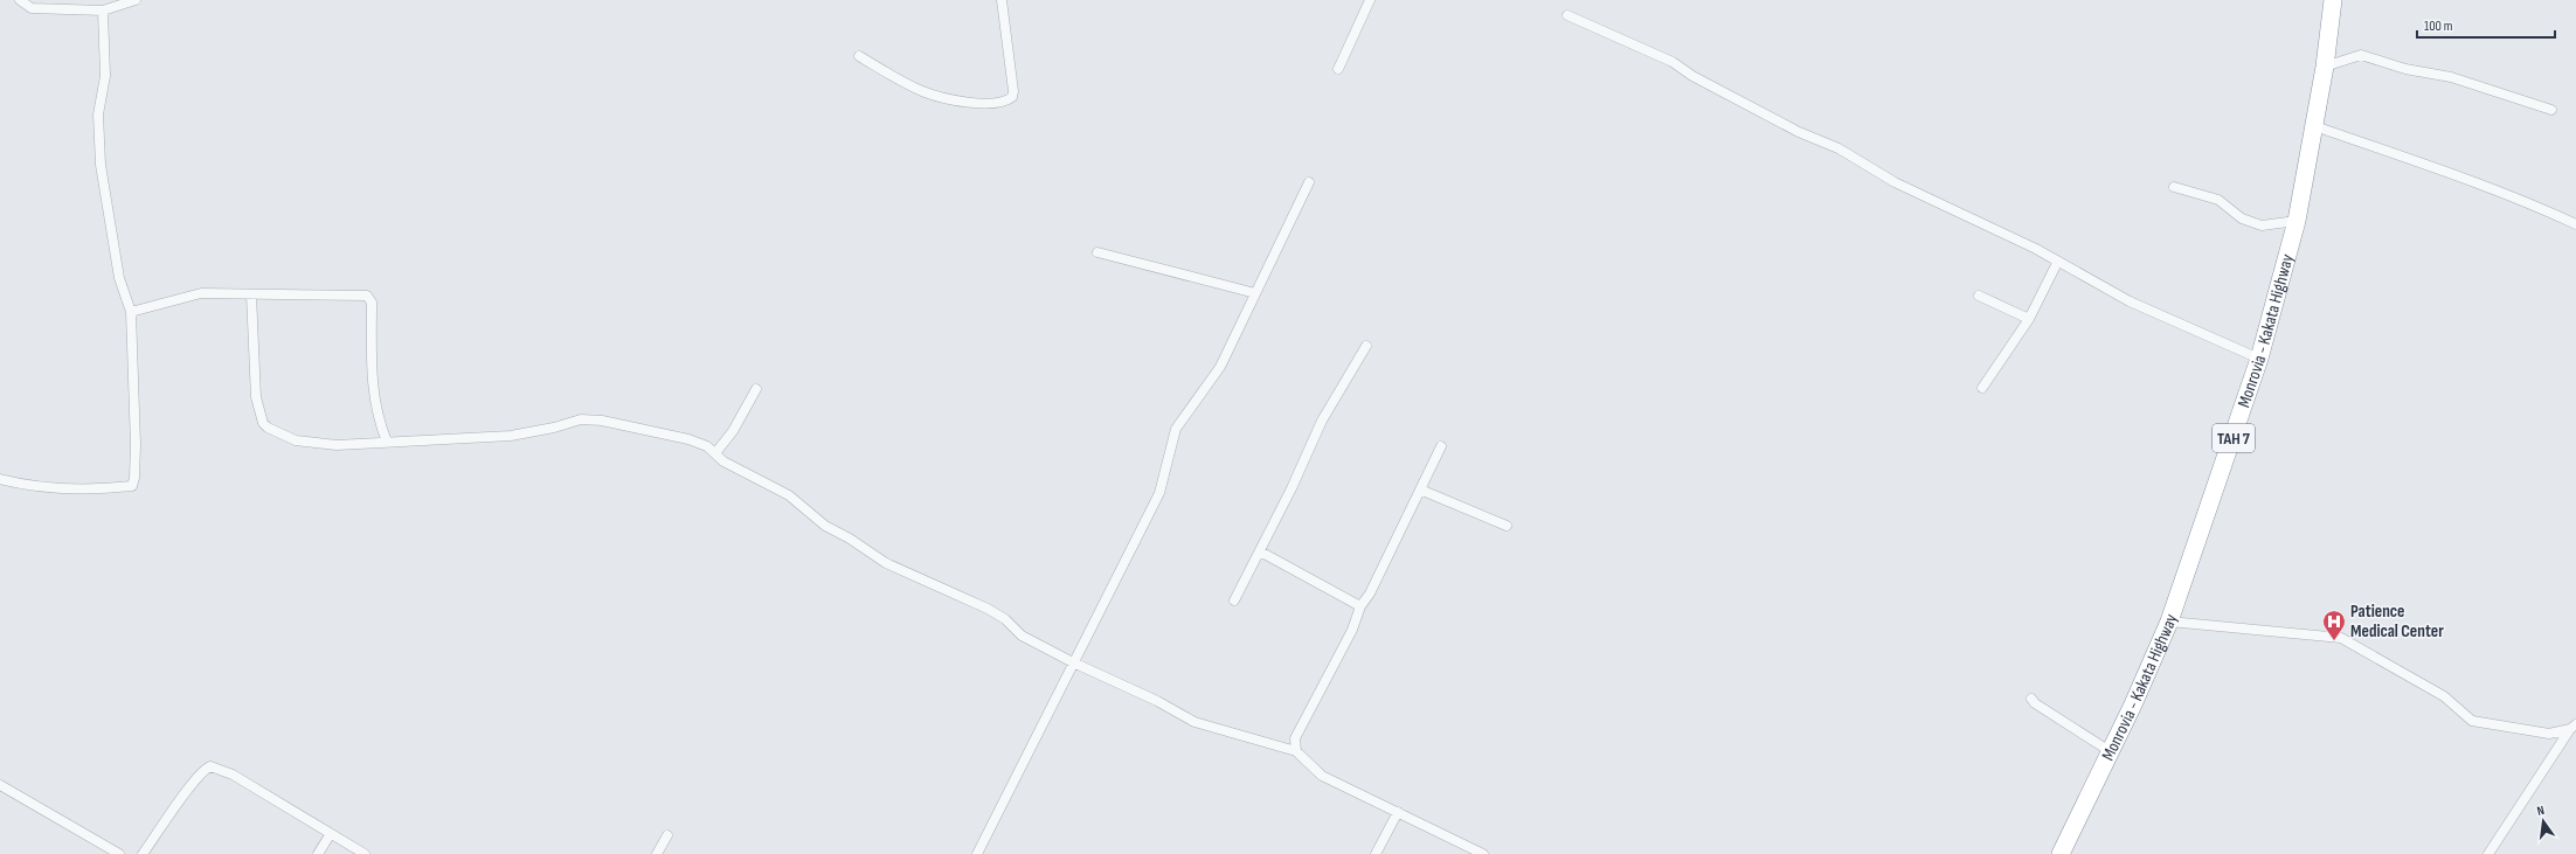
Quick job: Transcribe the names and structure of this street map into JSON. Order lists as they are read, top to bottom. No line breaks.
{"streets":{"highway":["Monrovia - Kakata Highway","TAH 7"]},"places":{"hospital":["Patience Medical Center"]},"scale_bar":"100 m","north":"top"}
